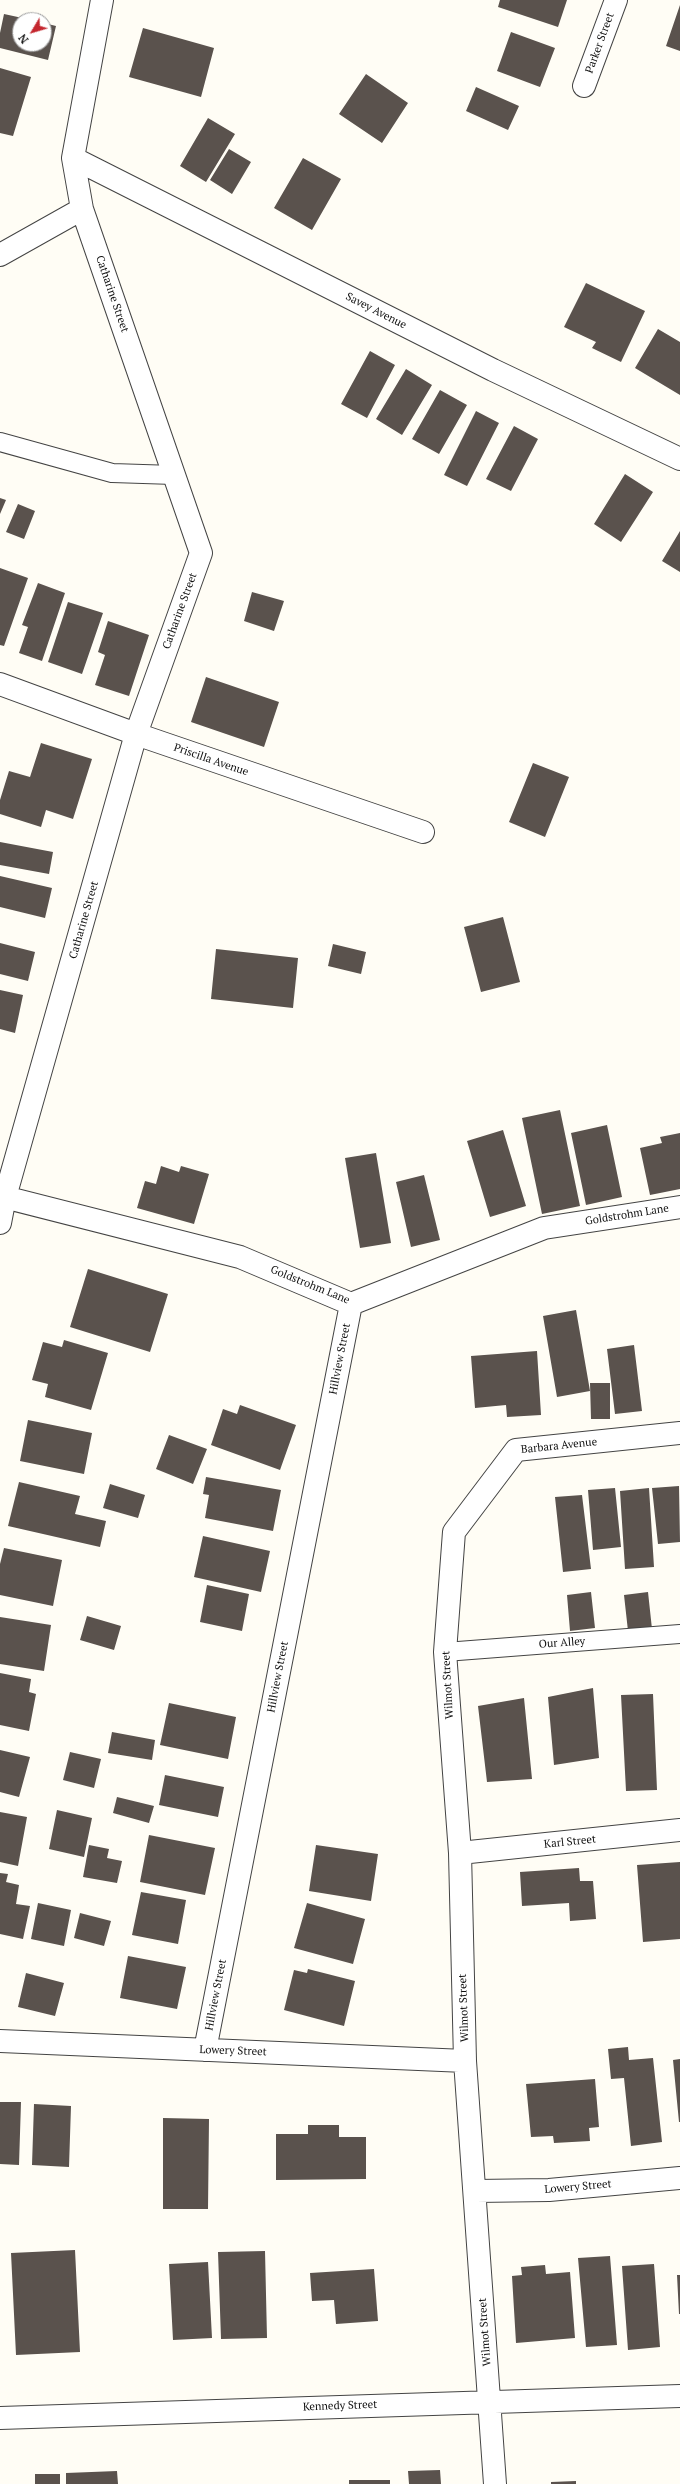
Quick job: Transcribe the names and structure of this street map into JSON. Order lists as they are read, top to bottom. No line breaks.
{"streets":{"street":["Parker Street","Catharine Street","Savey Avenue","Priscilla Avenue","Goldstrohm Lane","Hillview Street","Barbara Avenue","Wilmot Street","Karl Street","Lowery Street","Kennedy Street"],"lane":["Our Alley"]},"crossings":[["Catharine Street","Savey Avenue"],["Catharine Street","Priscilla Avenue"],["Catharine Street","Goldstrohm Lane"],["Goldstrohm Lane","Hillview Street"],["Hillview Street","Lowery Street"],["Barbara Avenue","Wilmot Street"],["Our Alley","Wilmot Street"],["Wilmot Street","Karl Street"],["Wilmot Street","Lowery Street"],["Wilmot Street","Kennedy Street"]],"north":"bottom left"}
